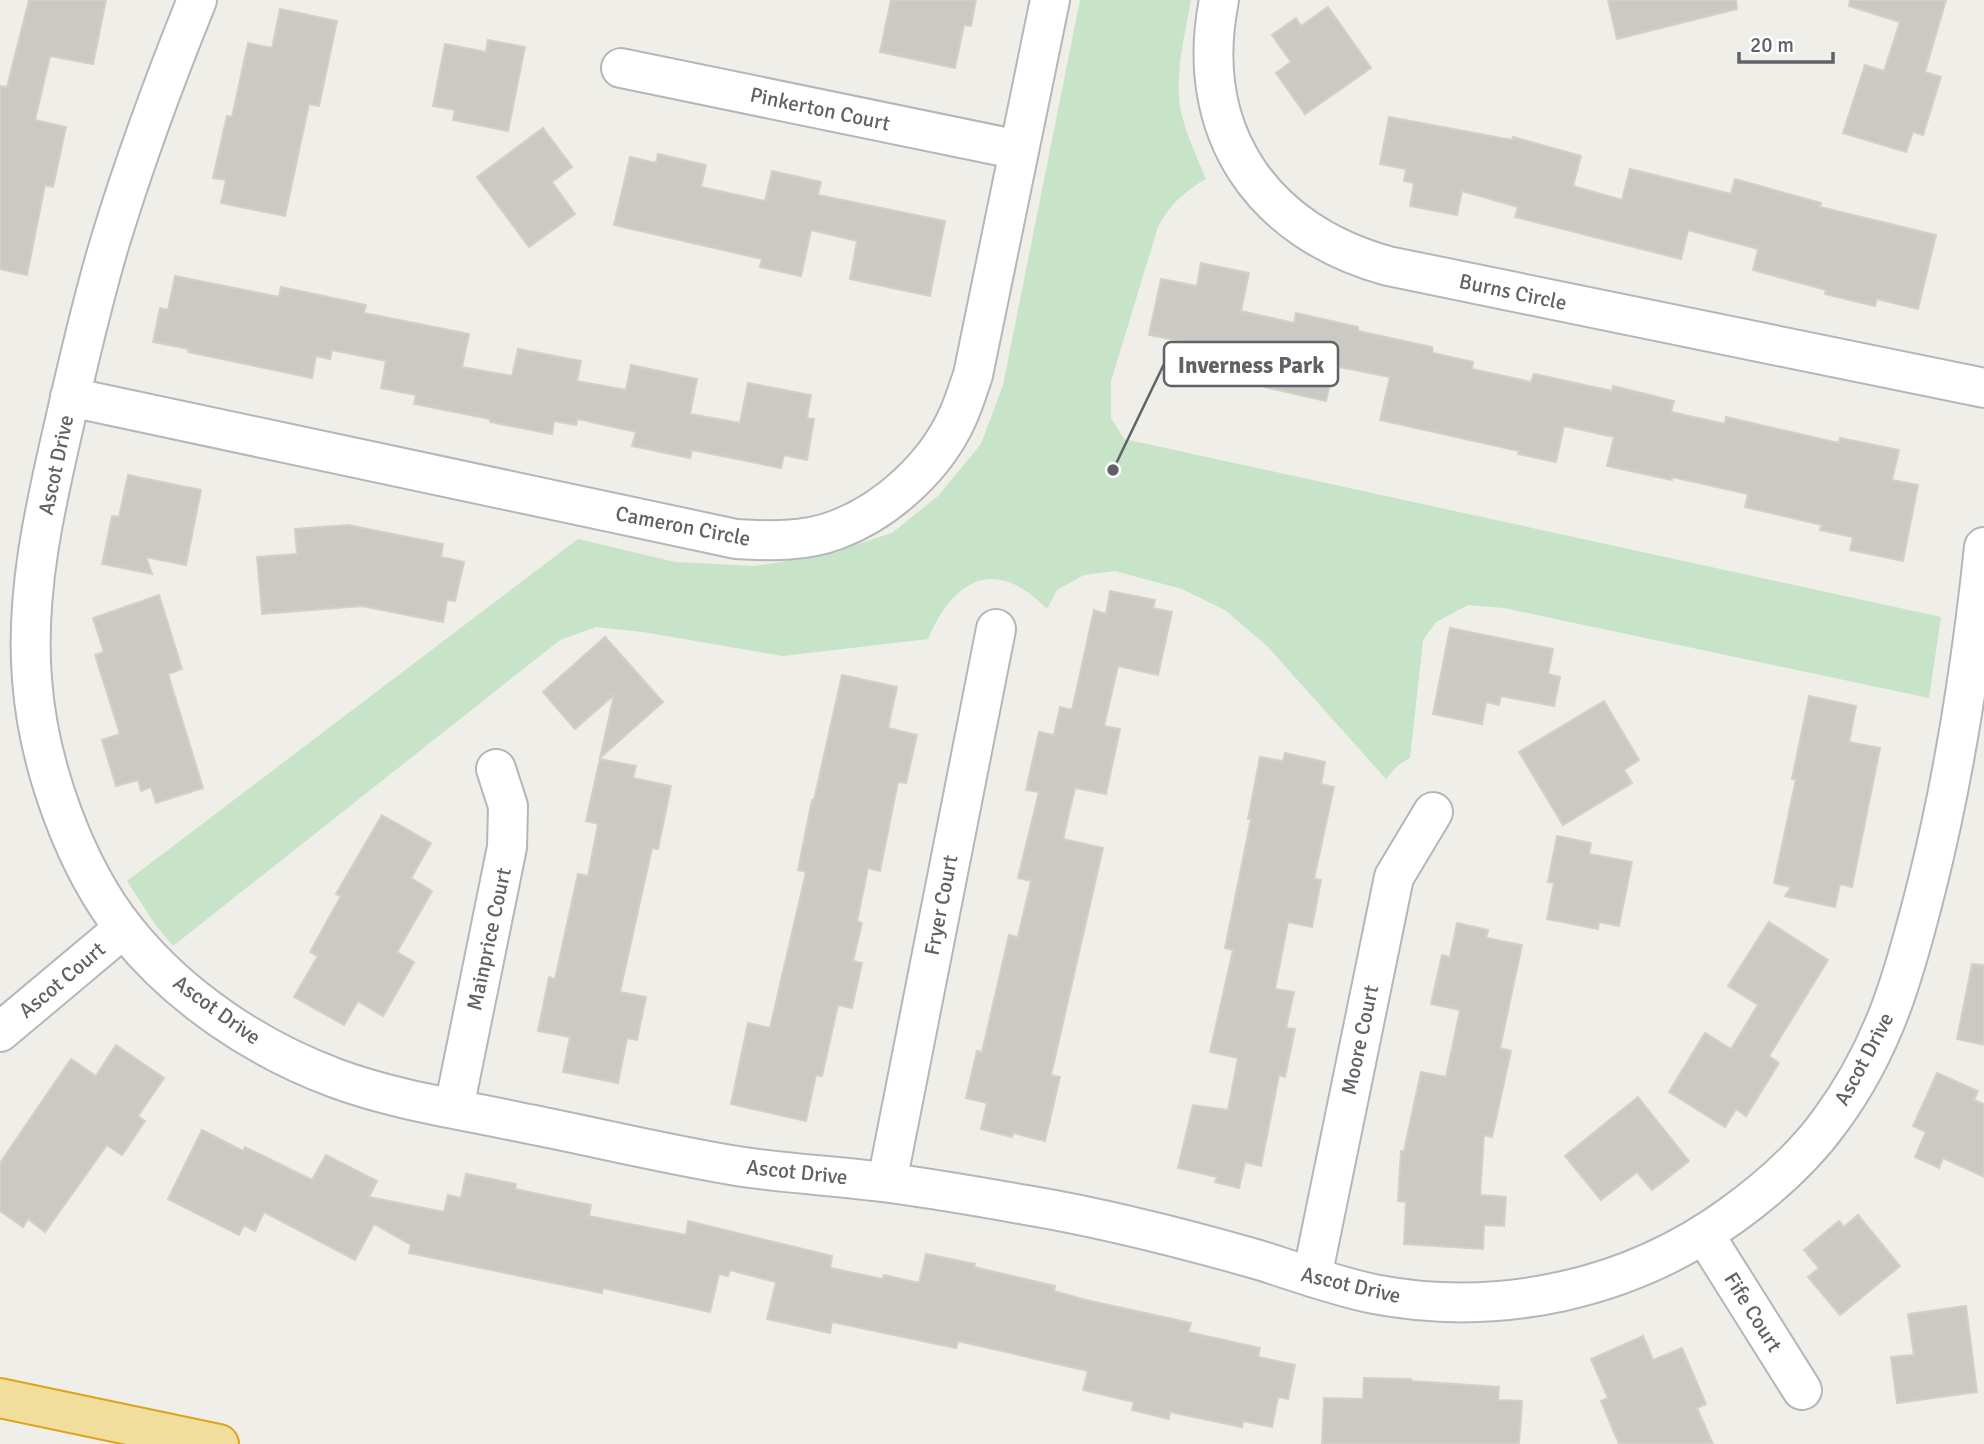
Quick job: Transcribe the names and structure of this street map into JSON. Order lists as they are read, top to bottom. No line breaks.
{"streets":{"street":["Pinkerton Court","Burns Circle","Ascot Drive","Cameron Circle","Fryer Court","Mainprice Court","Ascot Court","Moore Court","Fife Court"]},"crossings":[["Pinkerton Court","Cameron Circle"],["Ascot Drive","Cameron Circle"],["Ascot Drive","Fryer Court"],["Ascot Drive","Mainprice Court"],["Ascot Drive","Ascot Court"],["Ascot Drive","Moore Court"],["Ascot Drive","Fife Court"]],"places":["Inverness Park"],"scale_bar":"20 m"}
